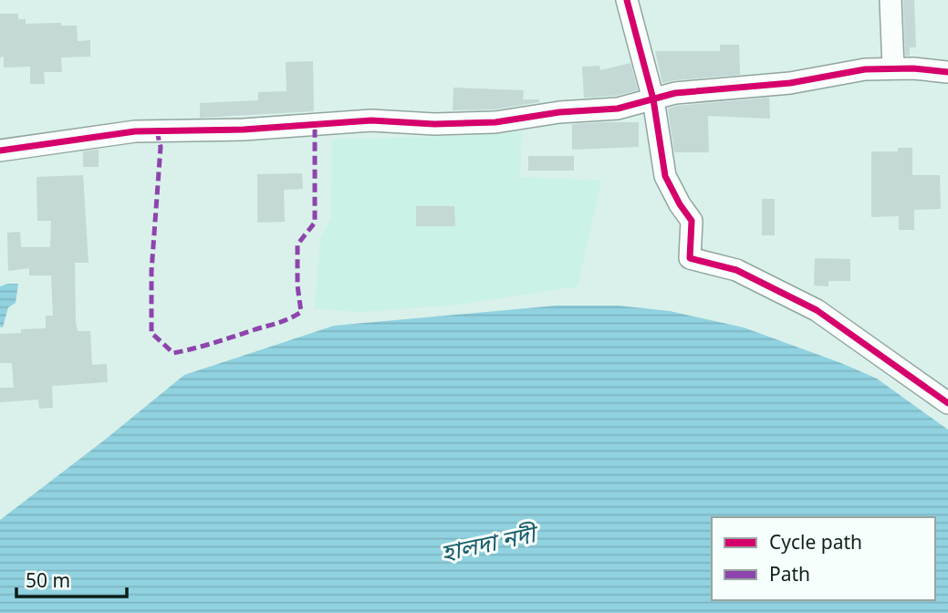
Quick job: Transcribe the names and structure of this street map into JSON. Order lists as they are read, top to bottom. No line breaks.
{"water":["হালদা নদী"],"legend":["Cycle path","Path"],"scale_bar":"50 m"}
